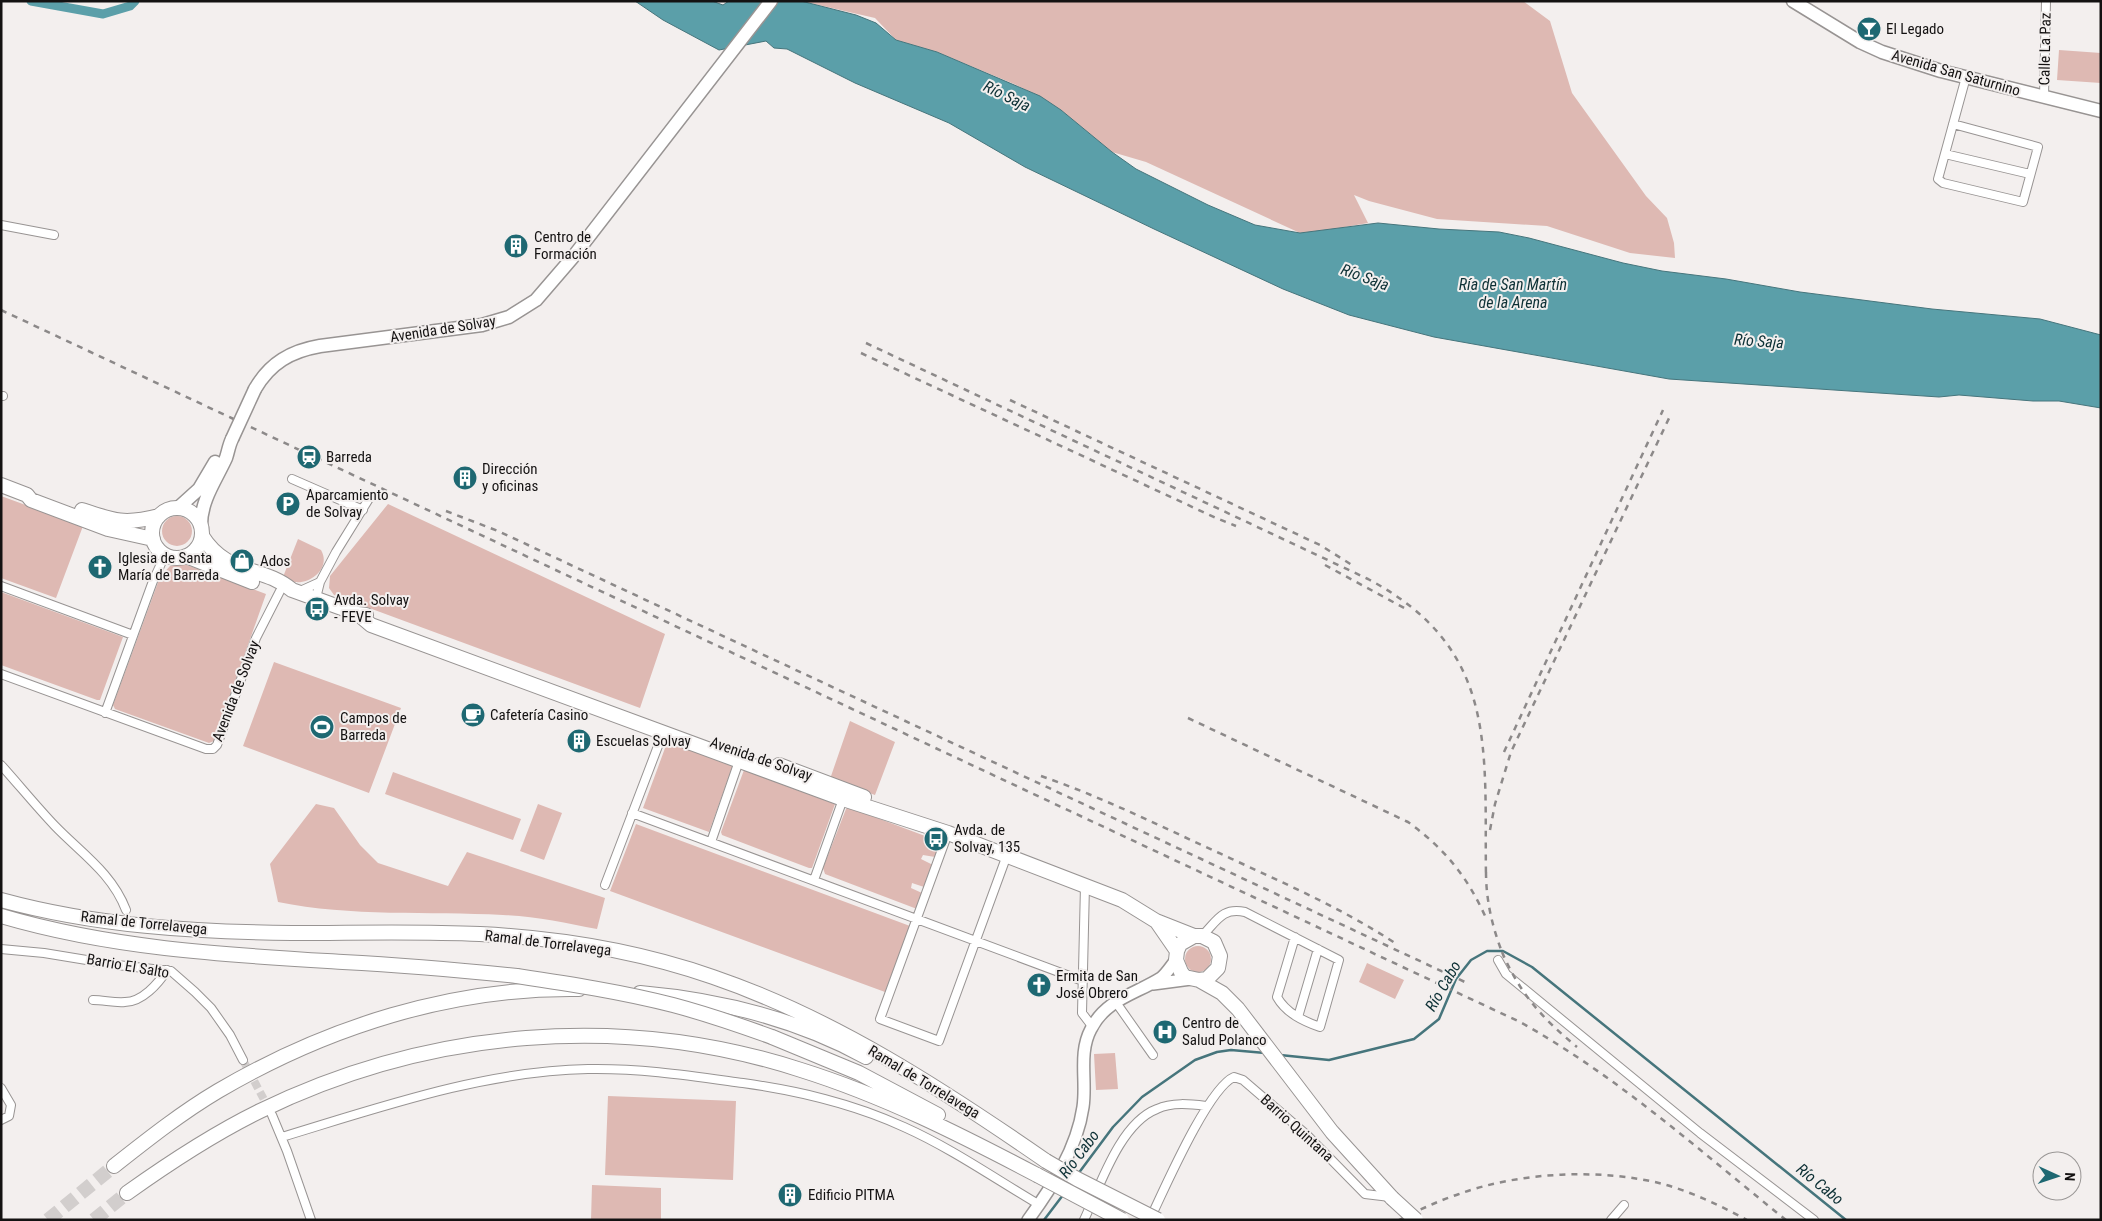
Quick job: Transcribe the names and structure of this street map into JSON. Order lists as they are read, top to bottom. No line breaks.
{"streets":{"highway":["Avenida de Solvay","Ramal de Torrelavega"],"main road":["Avenida San Saturnino"],"street":["Calle La Paz","Barrio El Salto","Barrio Quintana"]},"crossings":[["Calle La Paz","Avenida San Saturnino"]],"water":["Río Saja","Ría de San Martín de la Arena","Río Cabo"],"places":{"bar":["El Legado"],"building":["Centro de Formación","Dirección y oficinas","Escuelas Solvay","Edificio PITMA"],"station":["Barreda"],"parking":["Aparcamiento de Solvay"],"shop":["Ados"],"church":["Iglesia de Santa María de Barreda","Ermita de San José Obrero"],"bus stop":["Avda. Solvay - FEVE","Avda. de Solvay, 135"],"cafe":["Cafetería Casino"],"sports":["Campos de Barreda"],"hospital":["Centro de Salud Polanco"]},"north":"right"}
